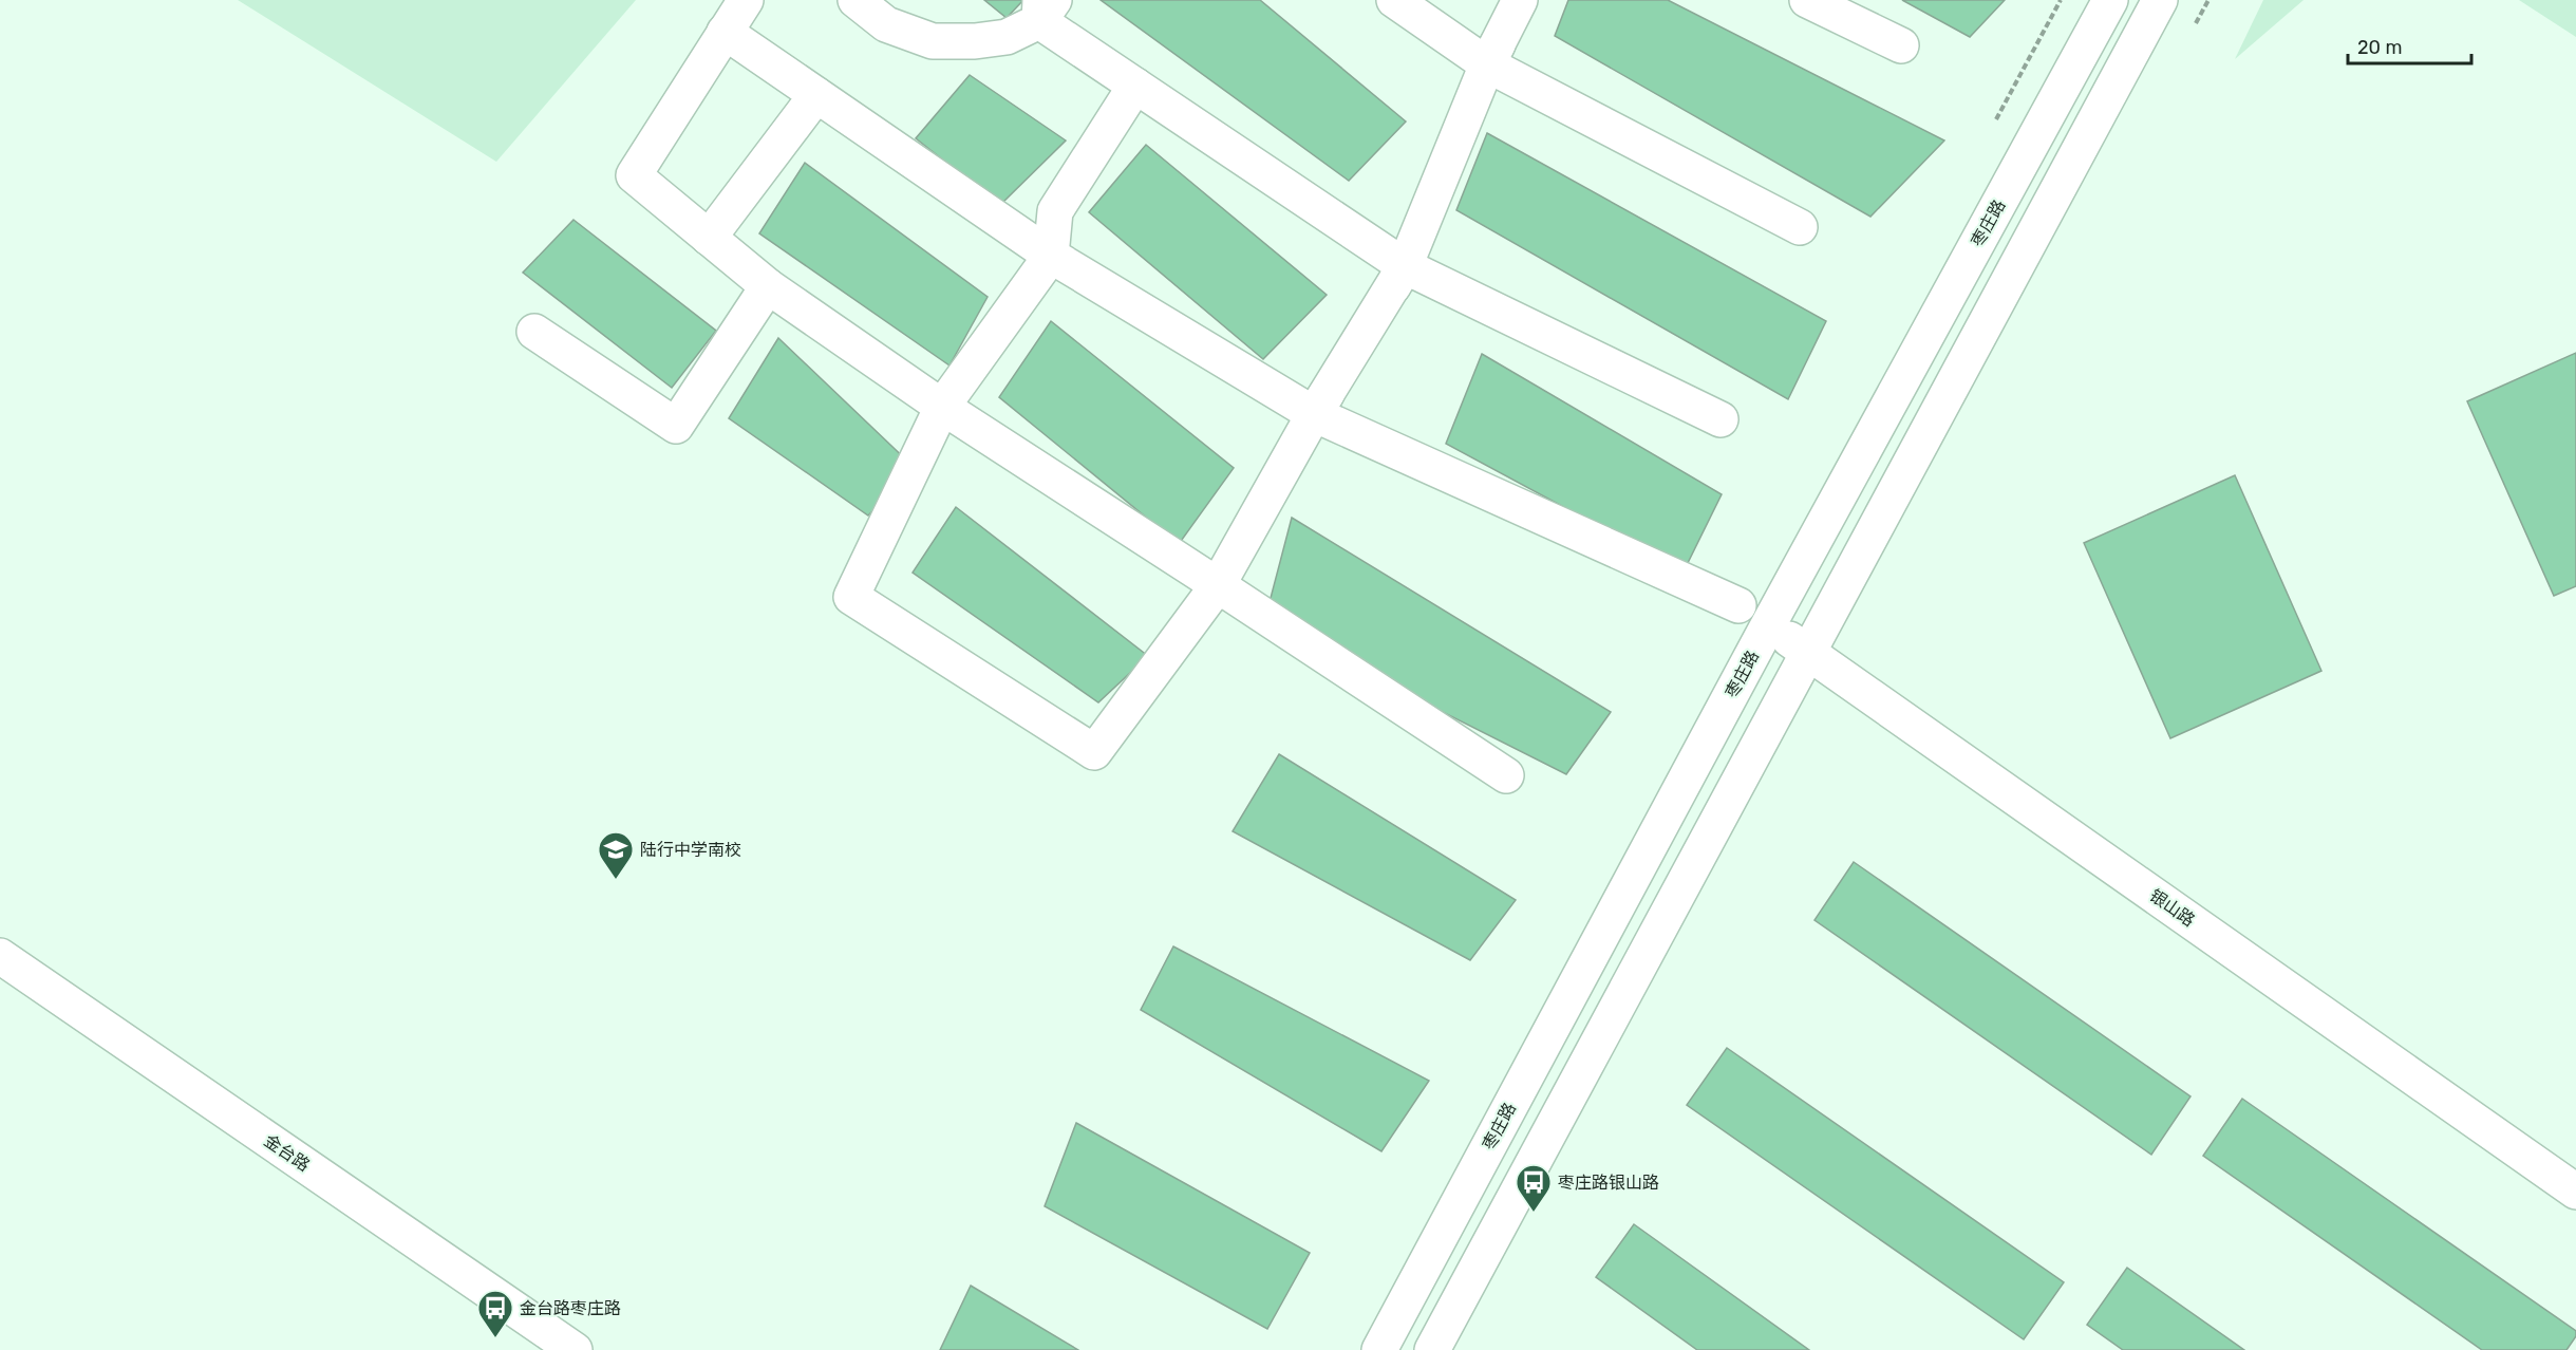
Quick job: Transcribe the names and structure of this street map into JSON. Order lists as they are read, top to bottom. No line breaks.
{"streets":{"street":["枣庄路","银山路","金台路"]},"crossings":[["枣庄路","银山路"]],"places":{"school or university":["陆行中学南校"],"bus stop":["枣庄路银山路","金台路枣庄路"]},"scale_bar":"20 m"}
